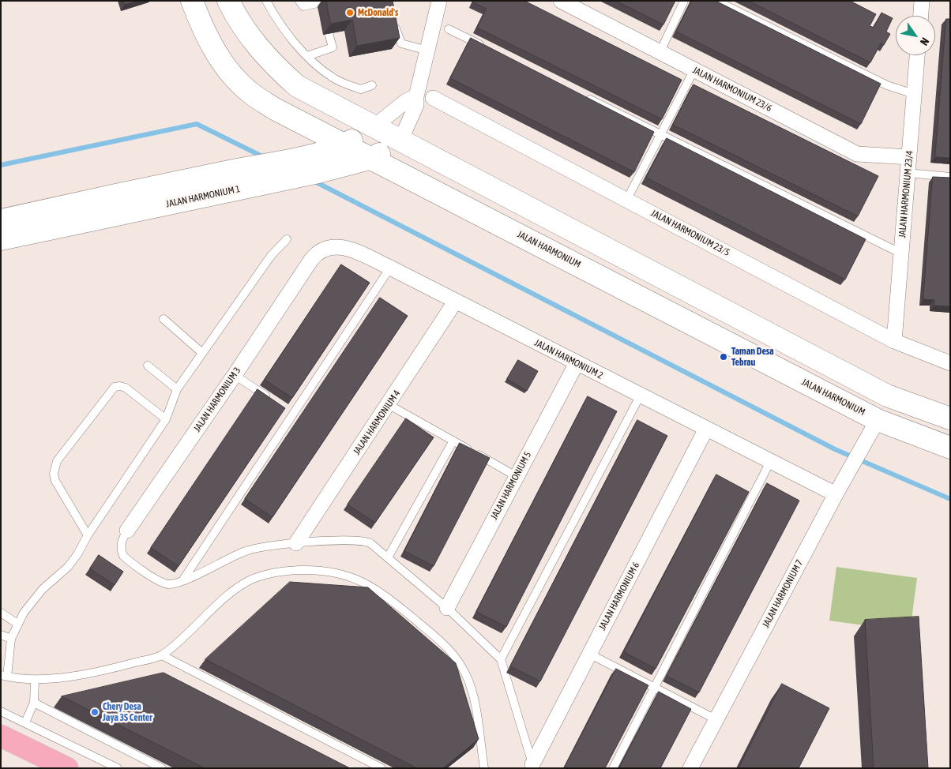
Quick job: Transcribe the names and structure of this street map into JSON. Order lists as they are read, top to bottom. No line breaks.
{"streets":{"main road":["JALAN HARMONIUM 1","JALAN HARMONIUM"],"street":["JALAN HARMONIUM 23/6","JALAN HARMONIUM 23/4","JALAN HARMONIUM 23/5","JALAN HARMONIUM 2","JALAN HARMONIUM 3","JALAN HARMONIUM 4","JALAN HARMONIUM 5","JALAN HARMONIUM 7","JALAN HARMONIUM 6"]},"crossings":[["JALAN HARMONIUM 23/6","JALAN HARMONIUM 23/4"],["JALAN HARMONIUM 23/4","JALAN HARMONIUM 23/5"],["JALAN HARMONIUM 1","JALAN HARMONIUM"],["JALAN HARMONIUM","JALAN HARMONIUM 7"],["JALAN HARMONIUM 2","JALAN HARMONIUM 3"],["JALAN HARMONIUM 2","JALAN HARMONIUM 4"],["JALAN HARMONIUM 2","JALAN HARMONIUM 5"],["JALAN HARMONIUM 2","JALAN HARMONIUM 7"],["JALAN HARMONIUM 2","JALAN HARMONIUM 6"]],"places":["McDonald's","Taman Desa Tebrau","Chery Desa Jaya 3S Center"],"north":"bottom right"}
